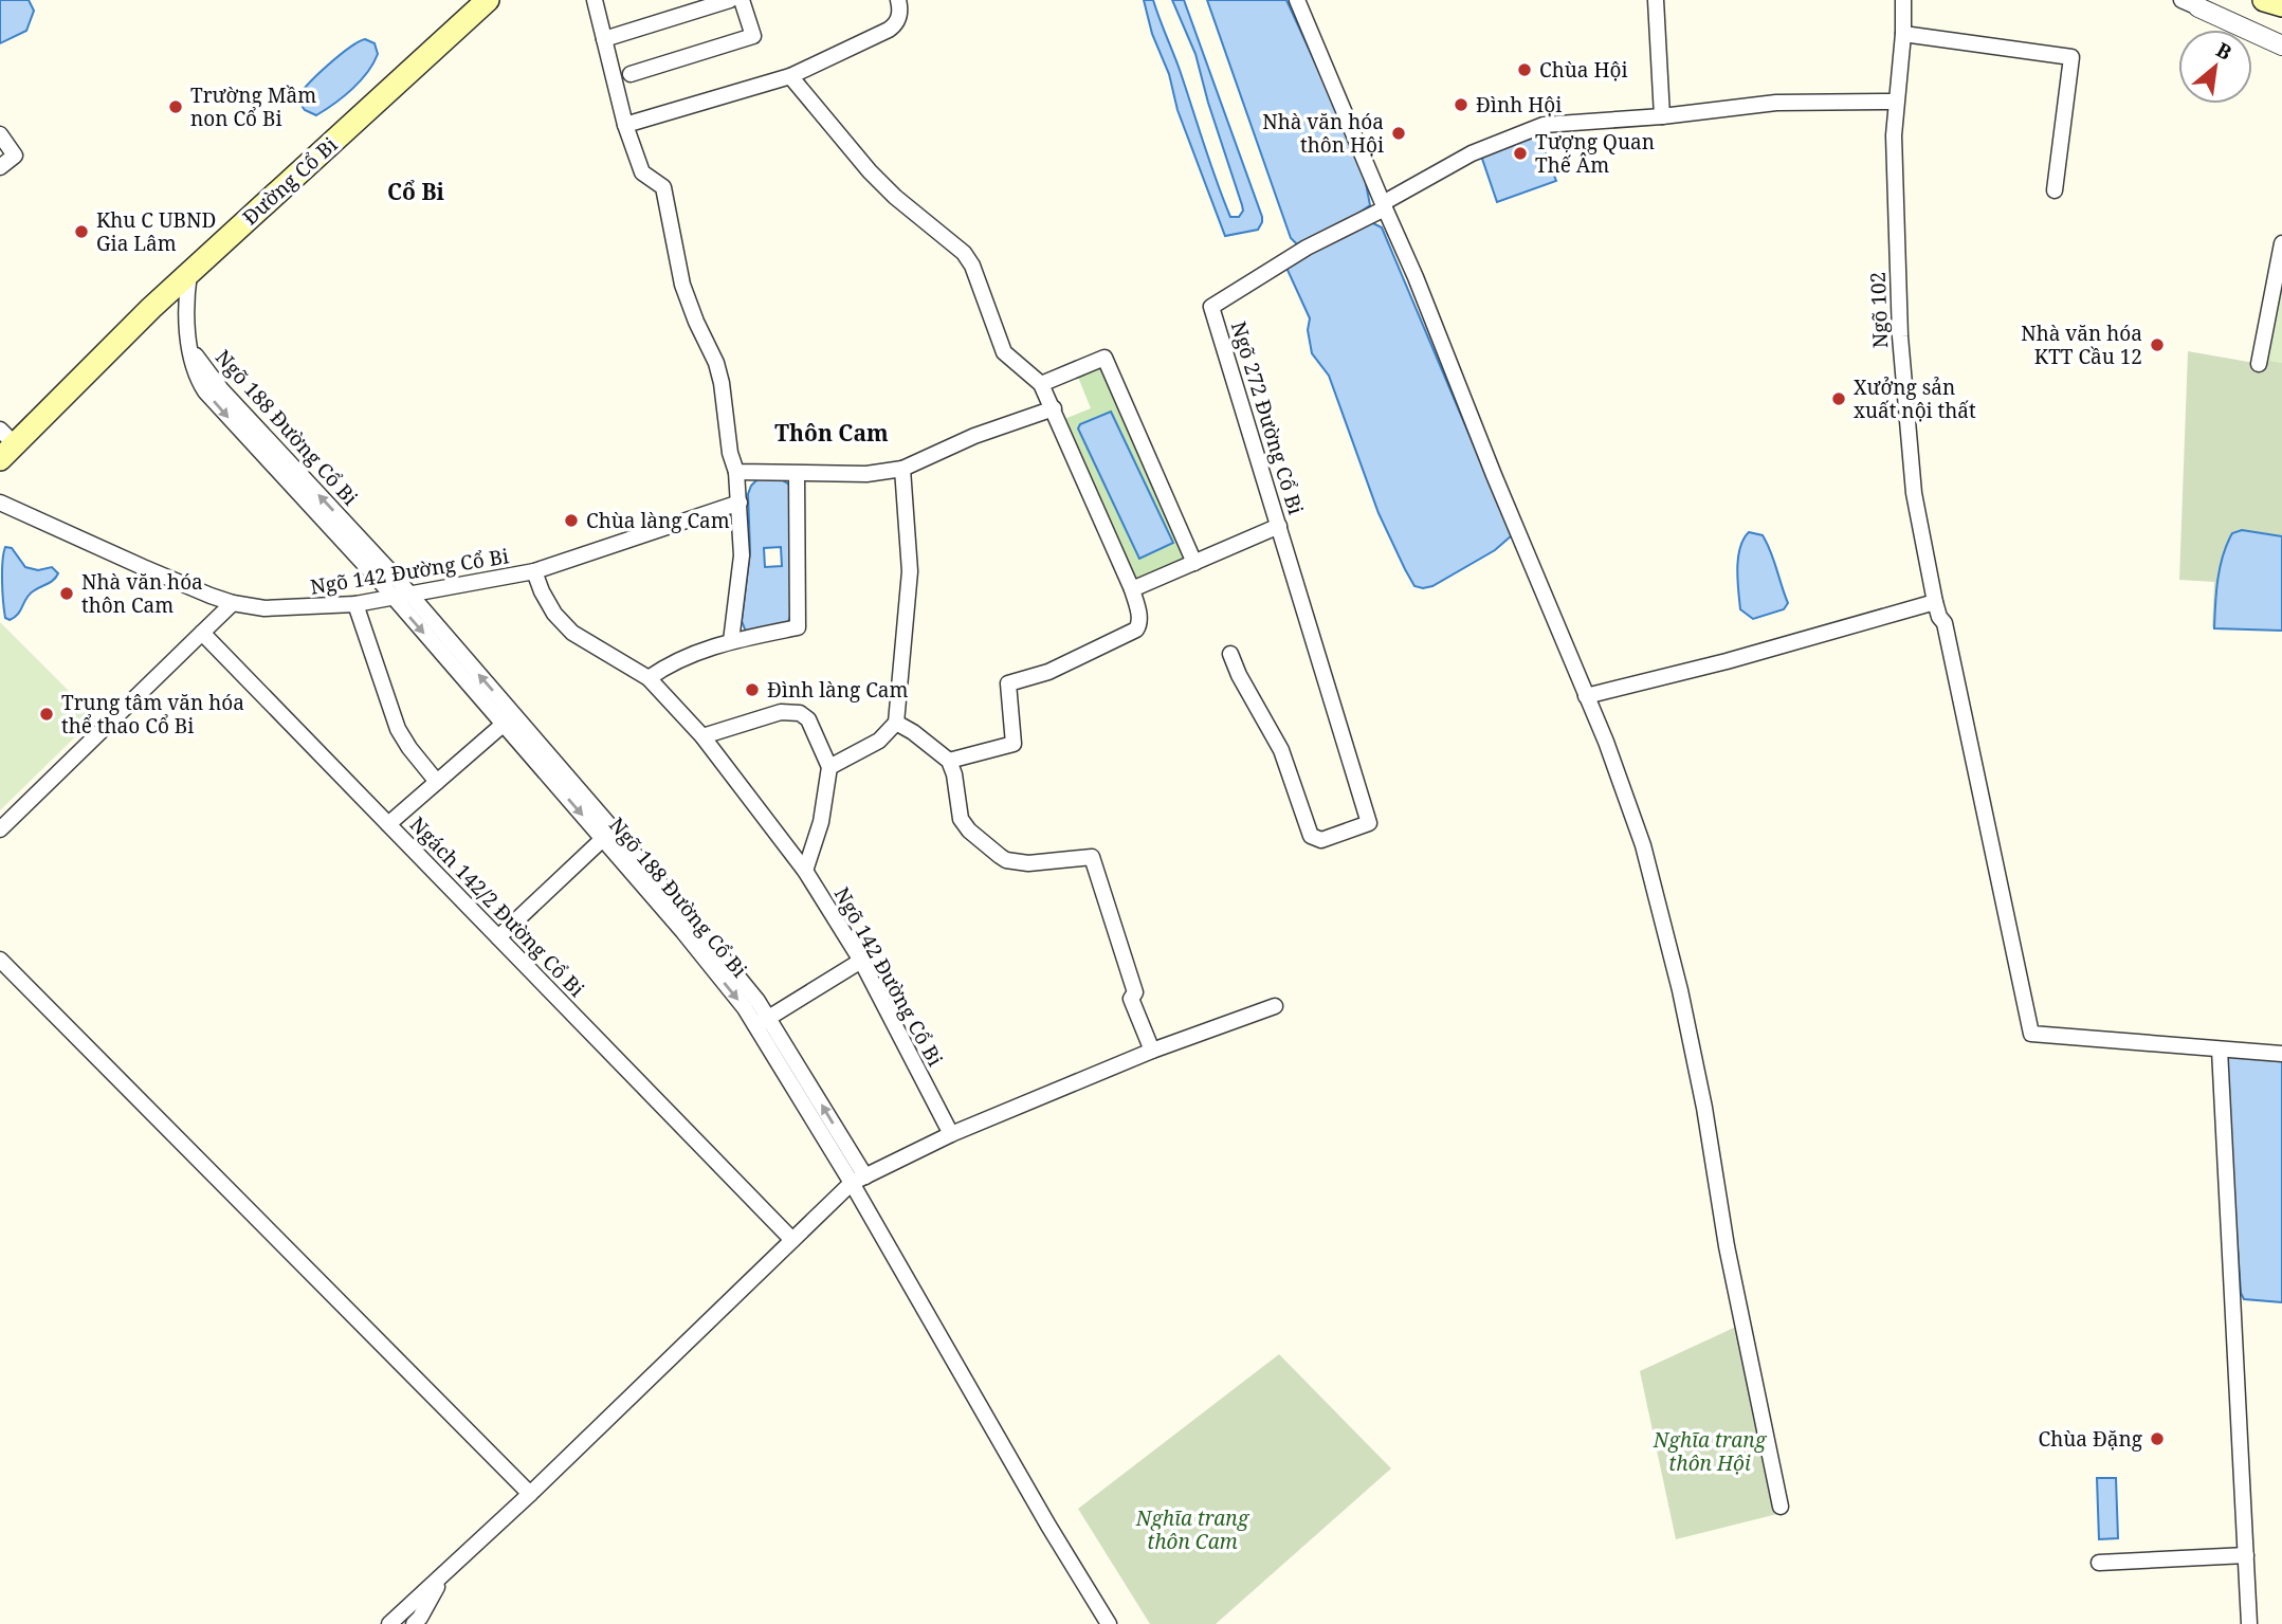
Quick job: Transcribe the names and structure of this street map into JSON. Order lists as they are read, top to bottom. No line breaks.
{"streets":{"main road":["Đường Cổ Bi"],"street":["Ngõ 102","Ngõ 272 Đường Cổ Bi","Ngõ 188 Đường Cổ Bi","Ngõ 142 Đường Cổ Bi","Ngách 142/2 Đường Cổ Bi"]},"crossings":[["Đường Cổ Bi","Ngõ 188 Đường Cổ Bi"],["Ngõ 188 Đường Cổ Bi","Ngõ 142 Đường Cổ Bi"]],"districts":["Cổ Bi","Thôn Cam"],"parks":["Nghĩa trang thôn Hội","Nghĩa trang thôn Cam"],"places":["Chùa Hội","Đình Hội","Trường Mầm non Cổ Bi","Nhà văn hóa thôn Hội","Tượng Quan Thế Âm","Khu C UBND Gia Lâm","Nhà văn hóa KTT Cầu 12","Xưởng sản xuất nội thất","Chùa làng Cam","Nhà văn hóa thôn Cam","Đình làng Cam","Trung tâm văn hóa thể thao Cổ Bi","Chùa Đặng"],"north":"top right"}
